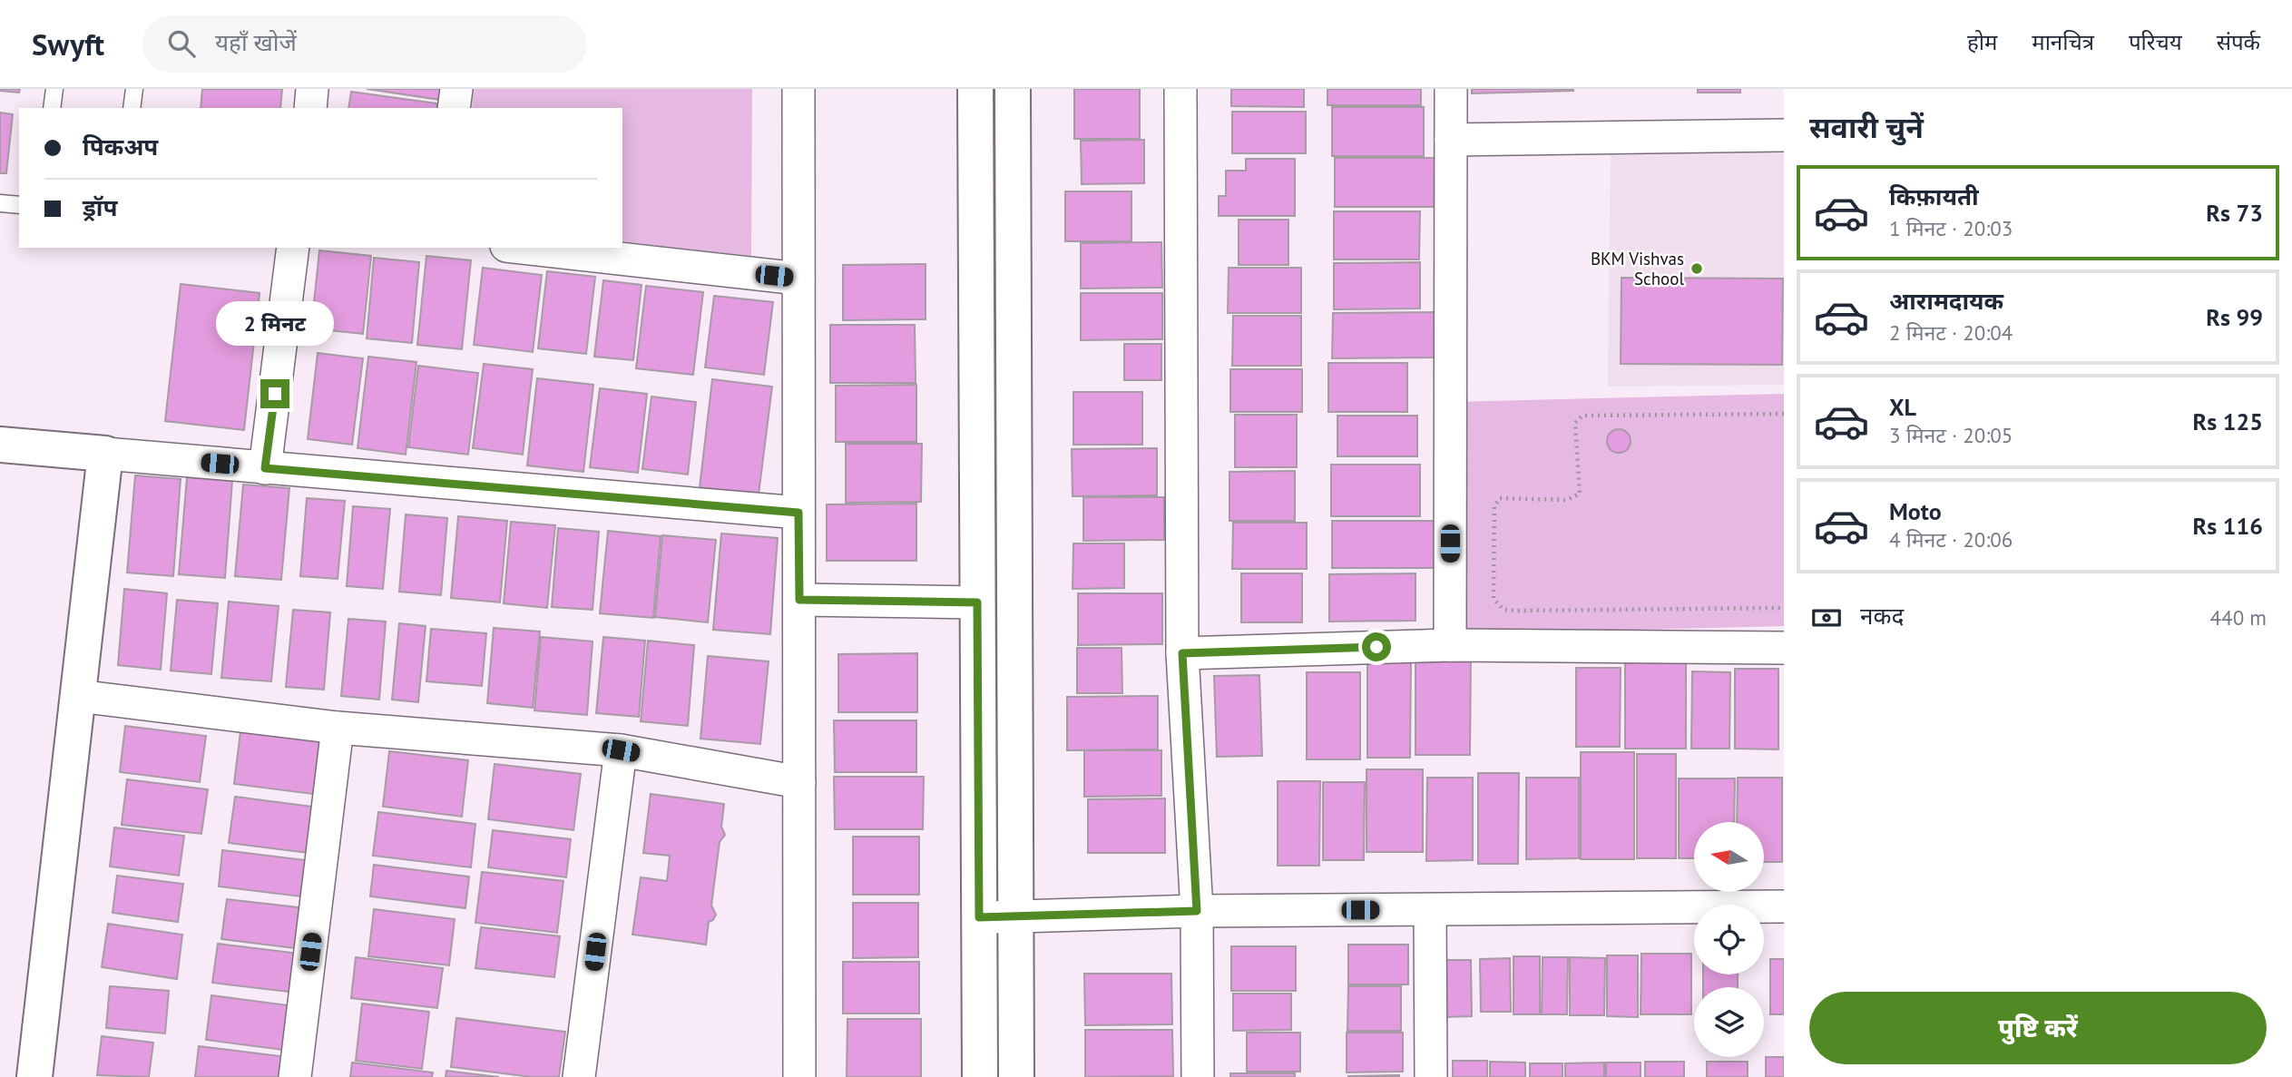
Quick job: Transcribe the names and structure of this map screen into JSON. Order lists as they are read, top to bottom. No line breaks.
{"places":["BKM Vishvas School"],"north":"left","page":{"header":"Swyft","search":"यहाँ खोजें","nav":["होम","मानचित्र","परिचय","संपर्क"],"heading":"सवारी चुनें","banner":["पिकअप","ड्रॉप"],"list":[{"name":"किफ़ायती","note":"1 मिनट · 20:03","value":"Rs 73"},{"name":"आरामदायक","note":"2 मिनट · 20:04","value":"Rs 99"},{"name":"XL","note":"3 मिनट · 20:05","value":"Rs 125"},{"name":"Moto","note":"4 मिनट · 20:06","value":"Rs 116"}],"bubble":"2 मिनट","pay":["नकद","440 m"],"buttons":"पुष्टि करें"}}
